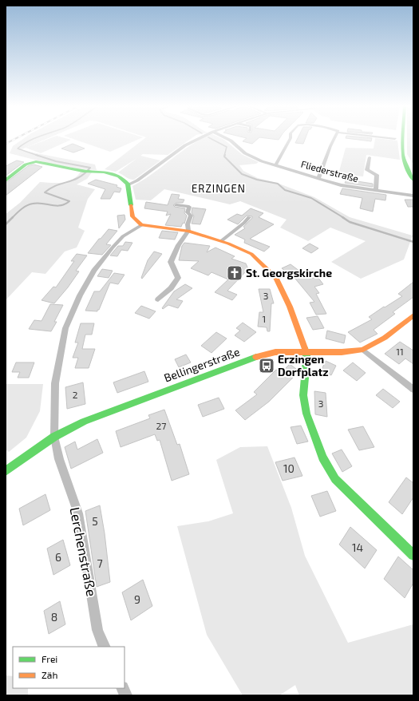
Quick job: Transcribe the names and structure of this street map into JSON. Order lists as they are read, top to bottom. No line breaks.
{"streets":{"street":["Fliederstraße","Bellingerstraße","Lerchenstraße"]},"crossings":[["Bellingerstraße","Lerchenstraße"]],"districts":["ERZINGEN"],"places":{"church":["St. Georgskirche"],"bus stop":["Erzingen Dorfplatz"]},"house_numbers":["3","1","11","2","3","27","10","5","14","6","7","9","8"],"legend":["Frei","Zäh"]}
